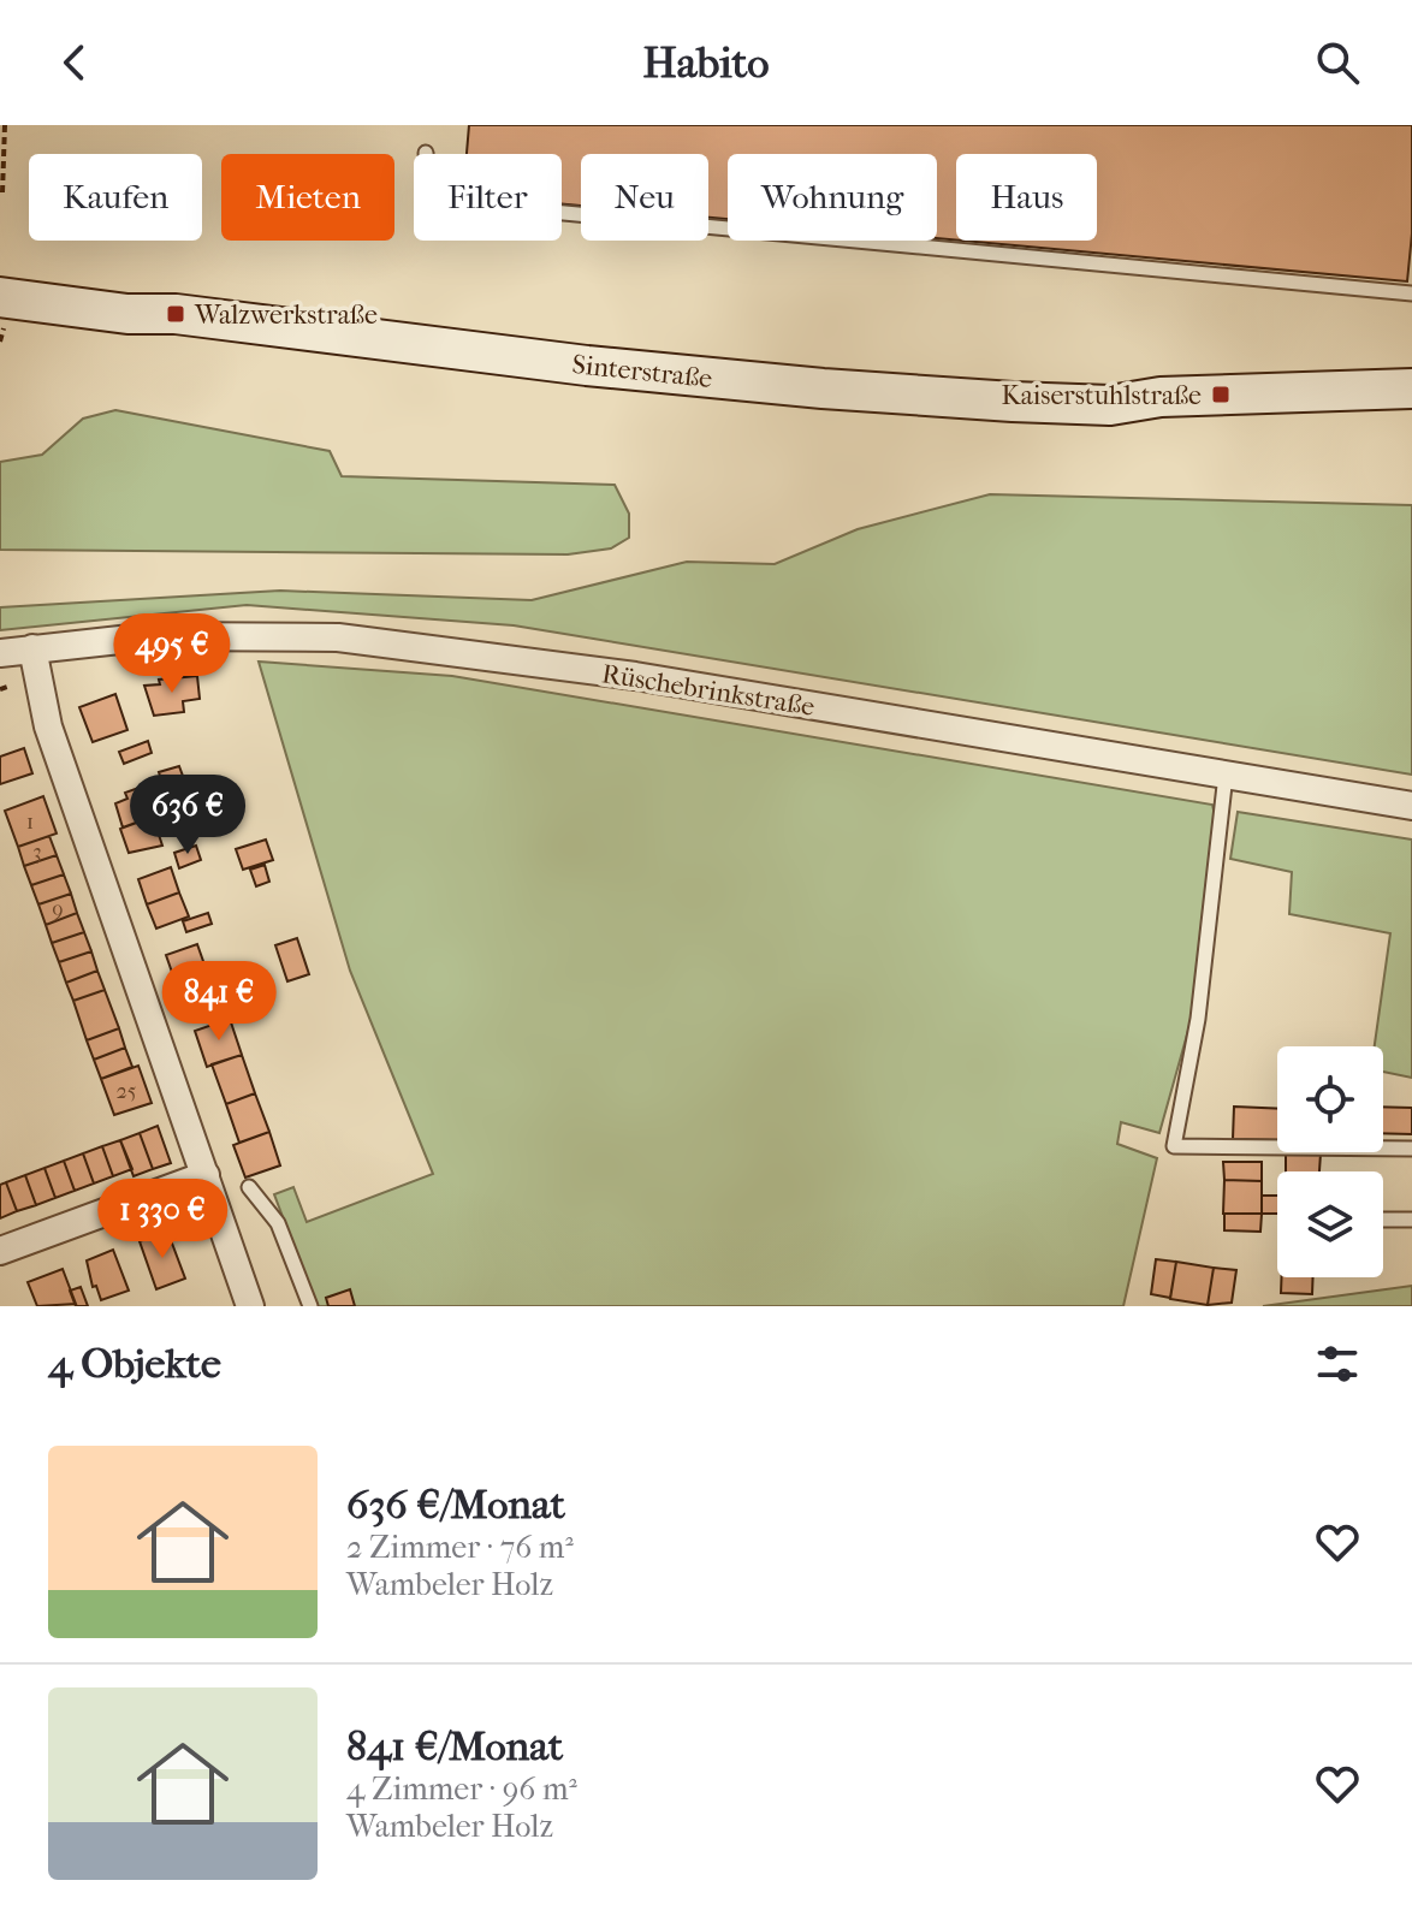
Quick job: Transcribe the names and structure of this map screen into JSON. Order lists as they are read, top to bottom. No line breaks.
{"streets":{"street":["Sinterstraße","Rüschebrinkstraße"]},"places":{"transit":["Walzwerkstraße","Kaiserstuhlstraße"]},"house_numbers":["1","3","9","25"],"page":{"header":"Habito","chip":["Kaufen","Mieten","Filter","Neu","Wohnung","Haus"],"price":["495 €","636 €","841 €","1 330 €"],"heading":"4 Objekte","list":[{"name":"636 €/Monat","note":"2 Zimmer · 76 m² · Wambeler Holz"},{"name":"841 €/Monat","note":"4 Zimmer · 96 m² · Wambeler Holz"}]}}
